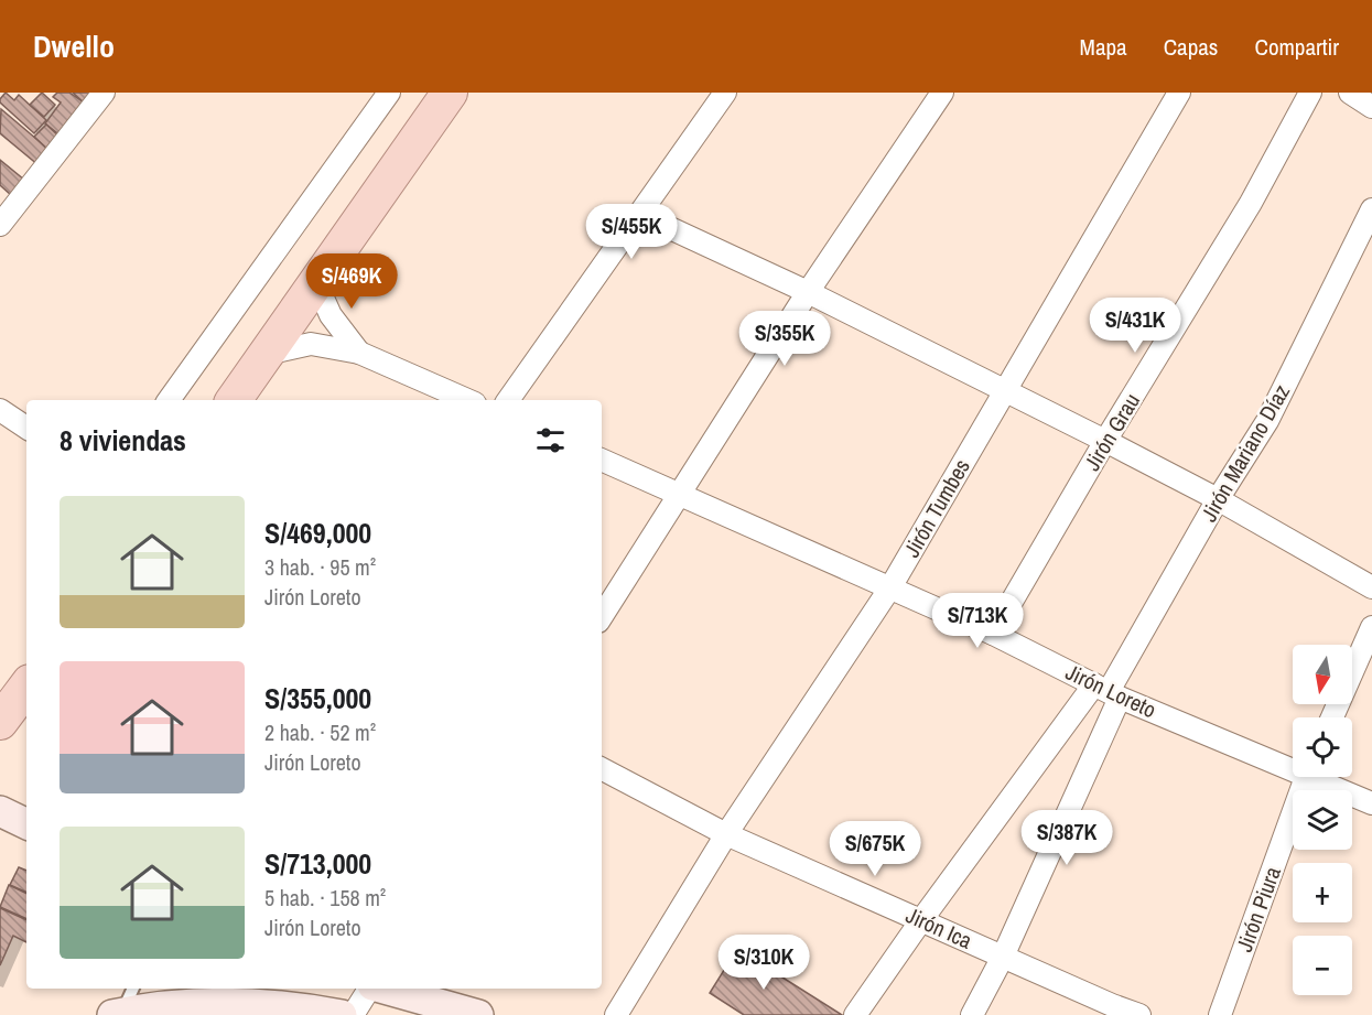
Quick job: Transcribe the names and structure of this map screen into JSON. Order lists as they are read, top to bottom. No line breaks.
{"streets":{"street":["Jirón Grau","Jirón Mariano Díaz","Jirón Tumbes","Jirón Loreto","Jirón Piura","Jirón Ica"]},"crossings":[["Jirón Grau","Jirón Loreto"],["Jirón Mariano Díaz","Jirón Loreto"],["Jirón Mariano Díaz","Jirón Ica"],["Jirón Tumbes","Jirón Loreto"],["Jirón Tumbes","Jirón Ica"]],"north":"bottom","page":{"header":"Dwello","nav":["Mapa","Capas","Compartir"],"price":["S/455K","S/469K","S/431K","S/355K","S/713K","S/387K","S/675K","S/310K"],"heading":"8 viviendas","list":[{"name":"S/469,000","note":"3 hab. · 95 m² · Jirón Loreto"},{"name":"S/355,000","note":"2 hab. · 52 m² · Jirón Loreto"},{"name":"S/713,000","note":"5 hab. · 158 m² · Jirón Loreto"}],"map_buttons":["+","−"]}}
